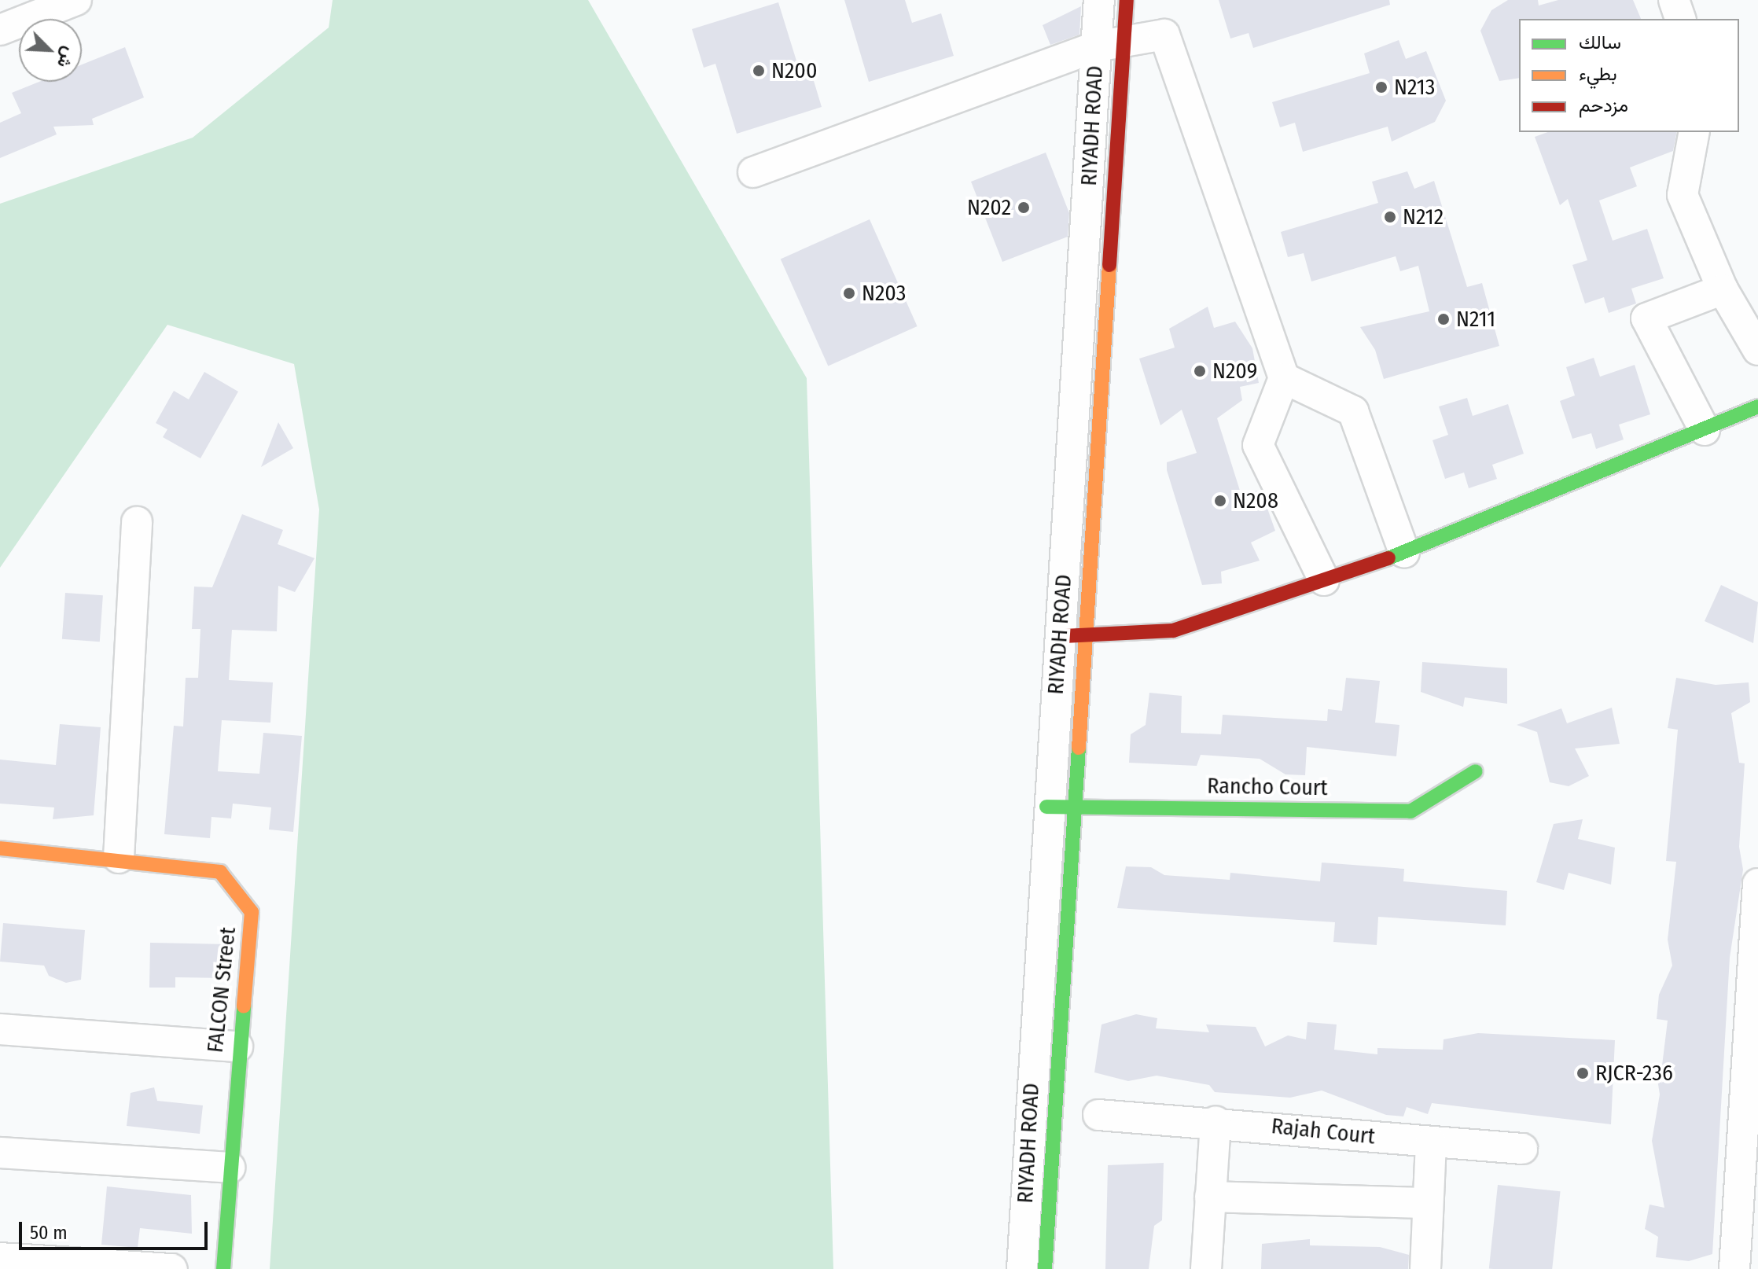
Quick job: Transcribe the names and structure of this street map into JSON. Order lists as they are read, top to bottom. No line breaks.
{"streets":{"street":["RIYADH ROAD","Rancho Court","FALCON Street","Rajah Court"]},"crossings":[["RIYADH ROAD","Rancho Court"]],"places":["N200","N213","N202","N212","N203","N211","N209","N208","RJCR-236"],"legend":["سالك","بطيء","مزدحم"],"scale_bar":"50 m","north":"bottom right"}
